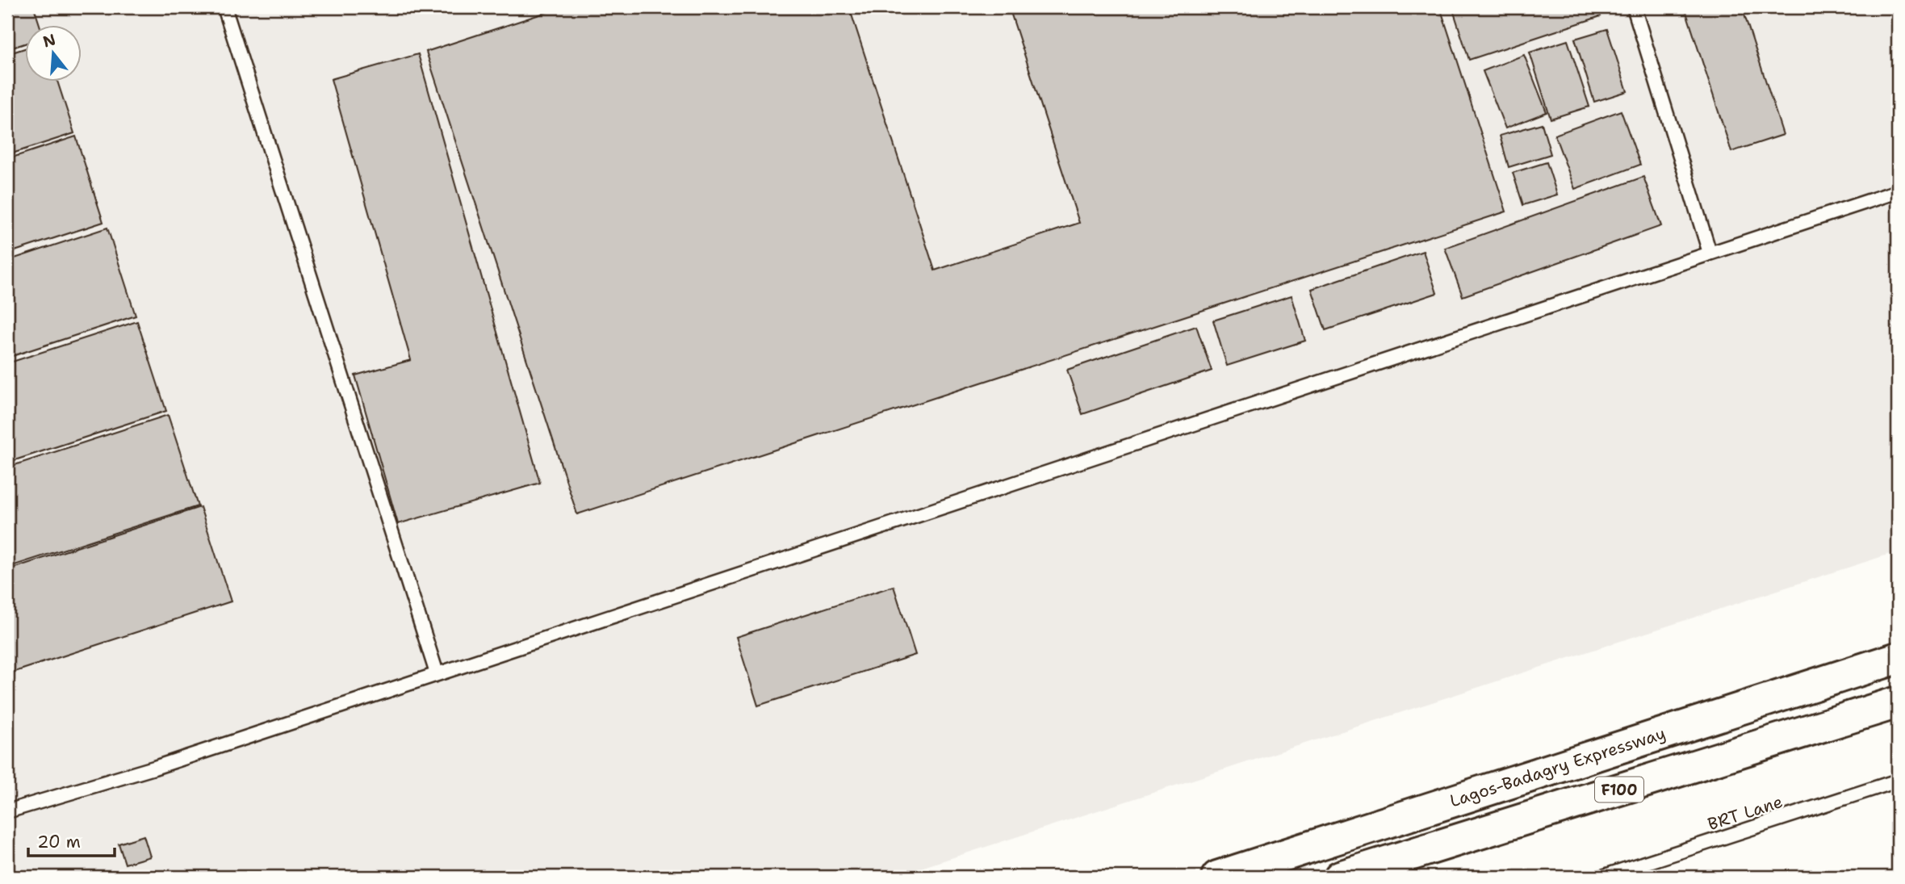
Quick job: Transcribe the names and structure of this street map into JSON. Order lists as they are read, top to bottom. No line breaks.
{"streets":{"main road":["Lagos-Badagry Expressway","F100"],"lane":["BRT Lane"]},"scale_bar":"20 m","north":"top"}
